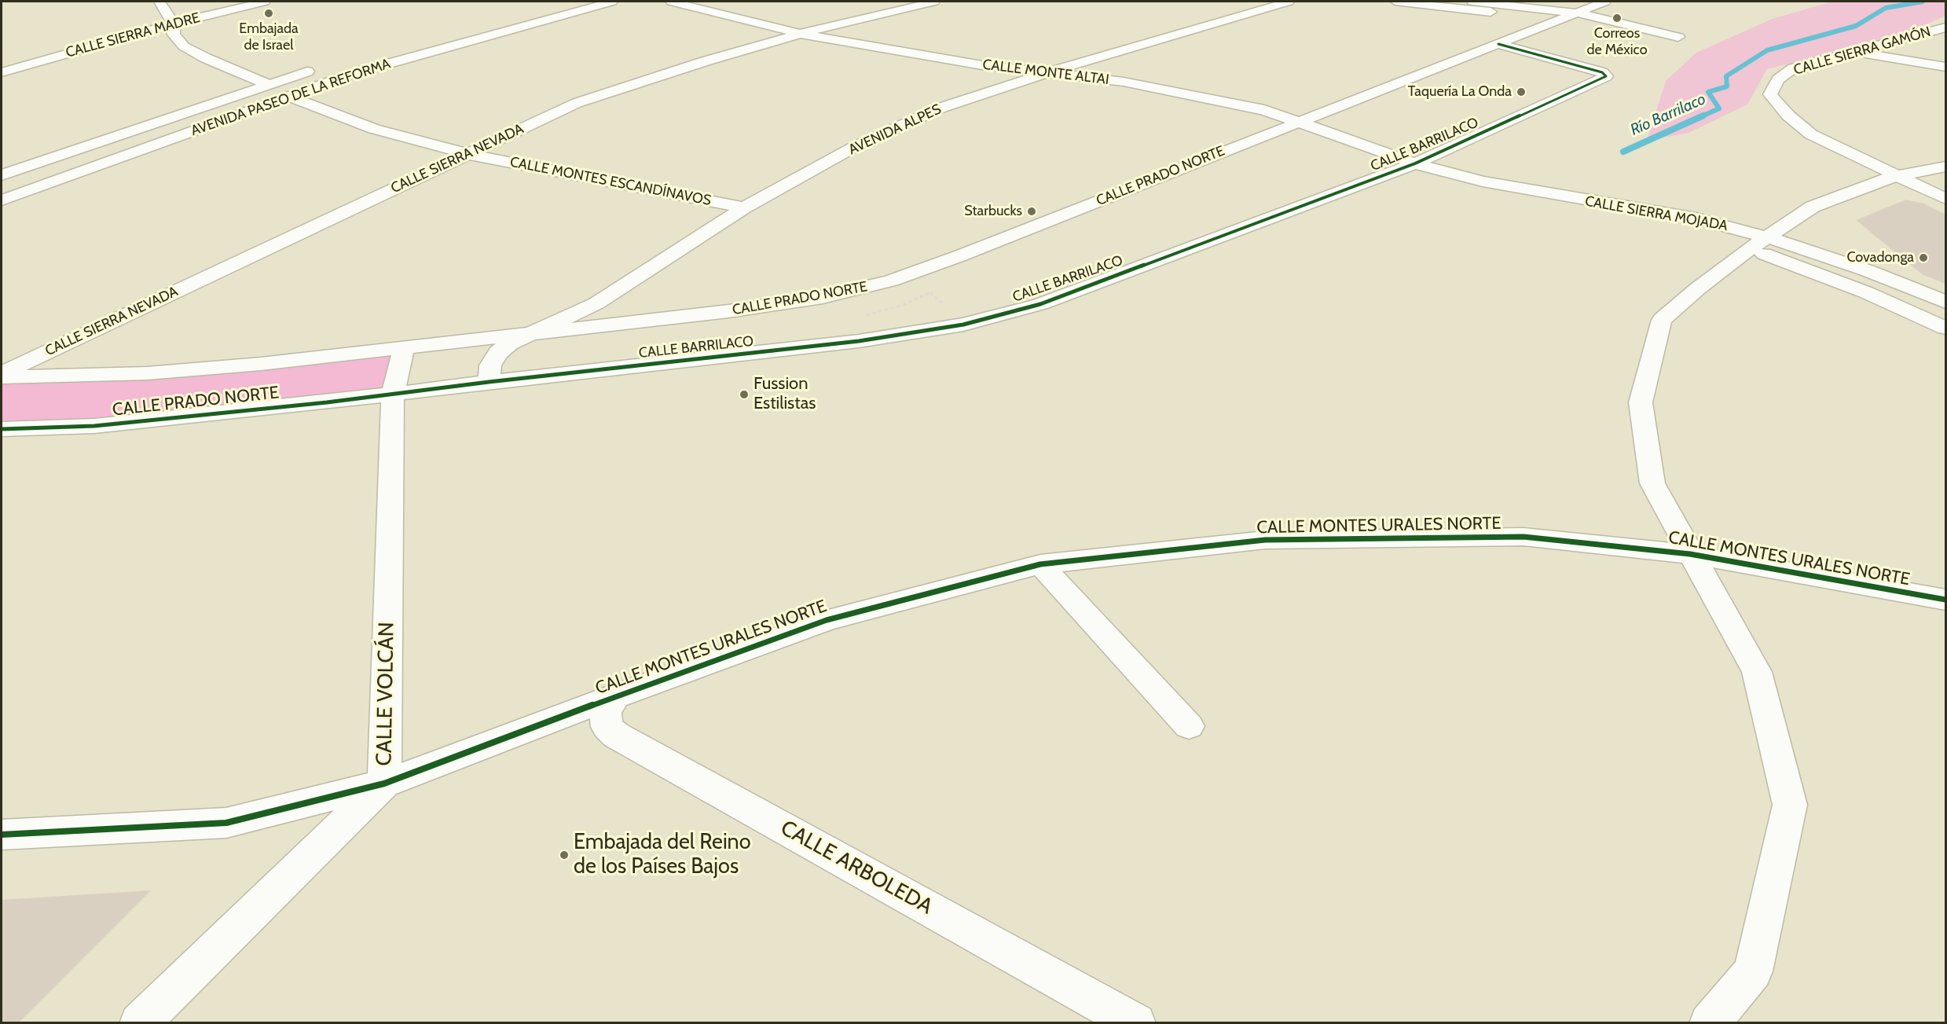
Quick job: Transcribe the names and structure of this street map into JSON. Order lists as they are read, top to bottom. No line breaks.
{"streets":{"street":["CALLE SIERRA MADRE","CALLE SIERRA GAMÓN","CALLE MONTE ALTAI","AVENIDA PASEO DE LA REFORMA","AVENIDA ALPES","CALLE BARRILACO","CALLE SIERRA NEVADA","CALLE PRADO NORTE","CALLE MONTES ESCANDÍNAVOS","CALLE SIERRA MOJADA","CALLE MONTES URALES NORTE","CALLE VOLCÁN","CALLE ARBOLEDA"]},"crossings":[["CALLE MONTE ALTAI","AVENIDA ALPES"],["CALLE MONTE ALTAI","CALLE BARRILACO"],["CALLE MONTE ALTAI","CALLE SIERRA NEVADA"],["CALLE MONTE ALTAI","CALLE PRADO NORTE"],["CALLE MONTE ALTAI","CALLE SIERRA MOJADA"],["AVENIDA PASEO DE LA REFORMA","CALLE MONTES ESCANDÍNAVOS"],["AVENIDA ALPES","CALLE BARRILACO"],["AVENIDA ALPES","CALLE PRADO NORTE"],["AVENIDA ALPES","CALLE MONTES ESCANDÍNAVOS"],["CALLE BARRILACO","CALLE PRADO NORTE"],["CALLE BARRILACO","CALLE SIERRA MOJADA"],["CALLE BARRILACO","CALLE VOLCÁN"],["CALLE SIERRA NEVADA","CALLE PRADO NORTE"],["CALLE SIERRA NEVADA","CALLE MONTES ESCANDÍNAVOS"],["CALLE PRADO NORTE","CALLE VOLCÁN"],["CALLE MONTES URALES NORTE","CALLE VOLCÁN"],["CALLE MONTES URALES NORTE","CALLE ARBOLEDA"]],"water":["Río Barrilaco"],"places":["Embajada de Israel","Correos de México","Taquería La Onda","Starbucks","Covadonga","Fussion Estilistas","Embajada del Reino de los Países Bajos"]}
